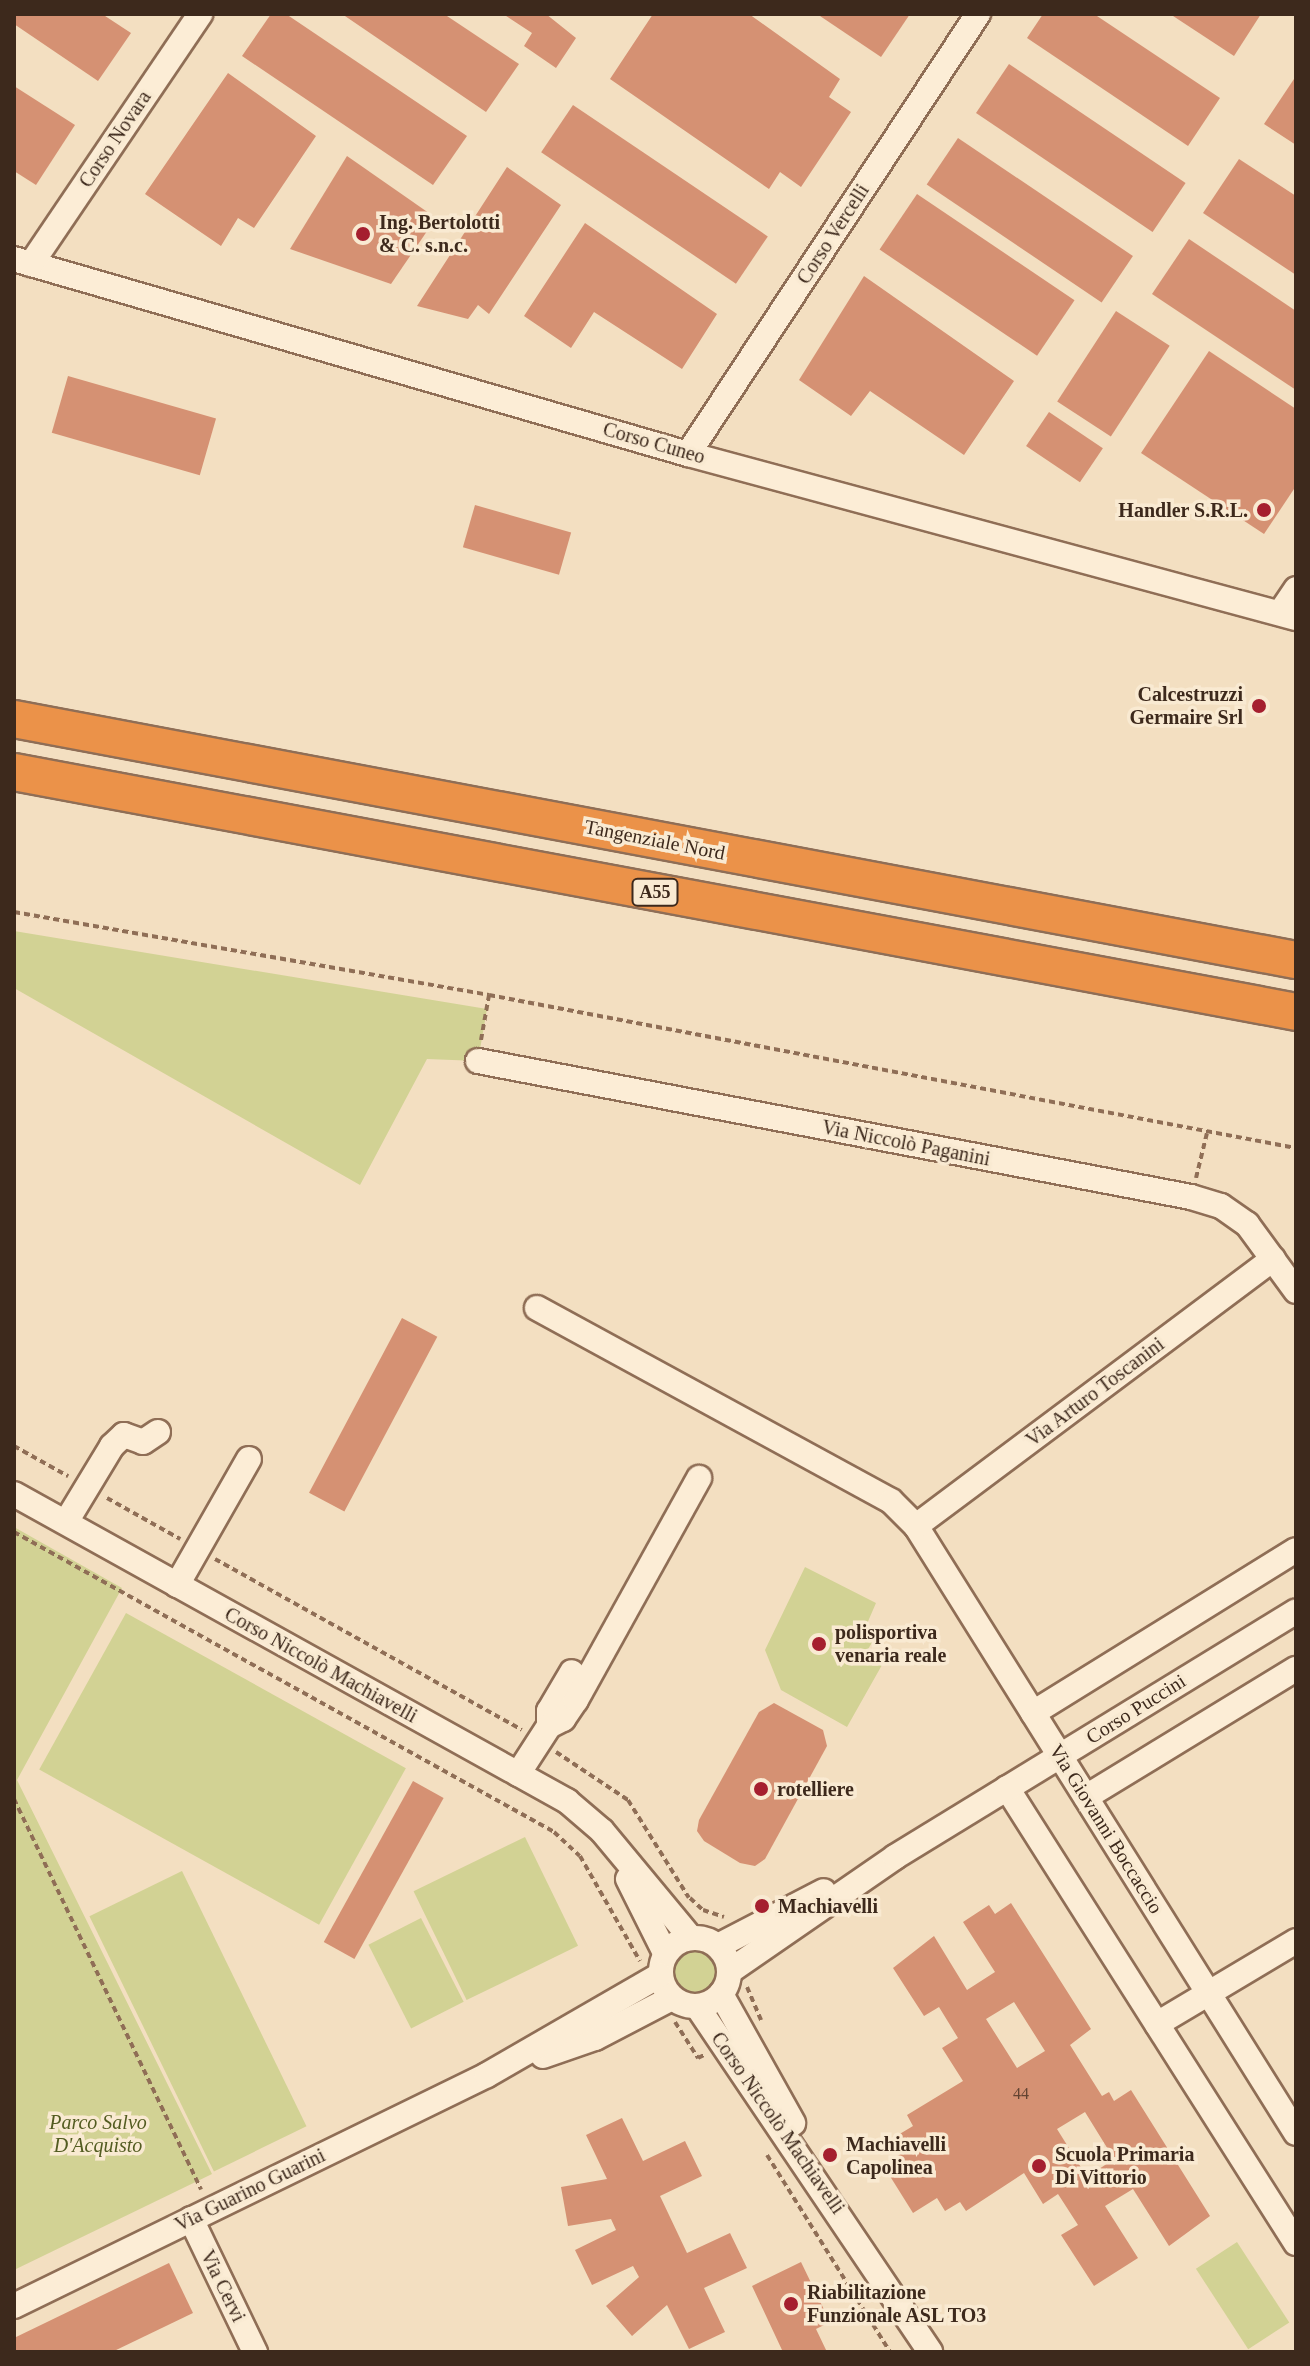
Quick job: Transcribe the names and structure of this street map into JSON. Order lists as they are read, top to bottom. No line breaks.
{"streets":{"highway":["Tangenziale Nord","A55"],"street":["Corso Novara","Corso Vercelli","Corso Cuneo","Via Niccolò Paganini","Via Arturo Toscanini","Corso Niccolò Machiavelli","Corso Puccini","Via Giovanni Boccaccio","Via Guarino Guarini","Via Cervi"]},"crossings":[["Corso Novara","Corso Cuneo"],["Corso Vercelli","Corso Cuneo"],["Via Niccolò Paganini","Via Arturo Toscanini"],["Via Arturo Toscanini","Via Giovanni Boccaccio"],["Corso Niccolò Machiavelli","Via Guarino Guarini"],["Corso Puccini","Via Giovanni Boccaccio"],["Via Guarino Guarini","Via Cervi"]],"parks":["Parco Salvo D'Acquisto"],"places":["Ing. Bertolotti & C. s.n.c.","Handler S.R.L.","Calcestruzzi Germaire Srl","polisportiva venaria reale","rotelliere","Machiavelli","Machiavelli Capolinea","Scuola Primaria Di Vittorio","Riabilitazione Funzionale ASL TO3"],"house_numbers":["44"]}
